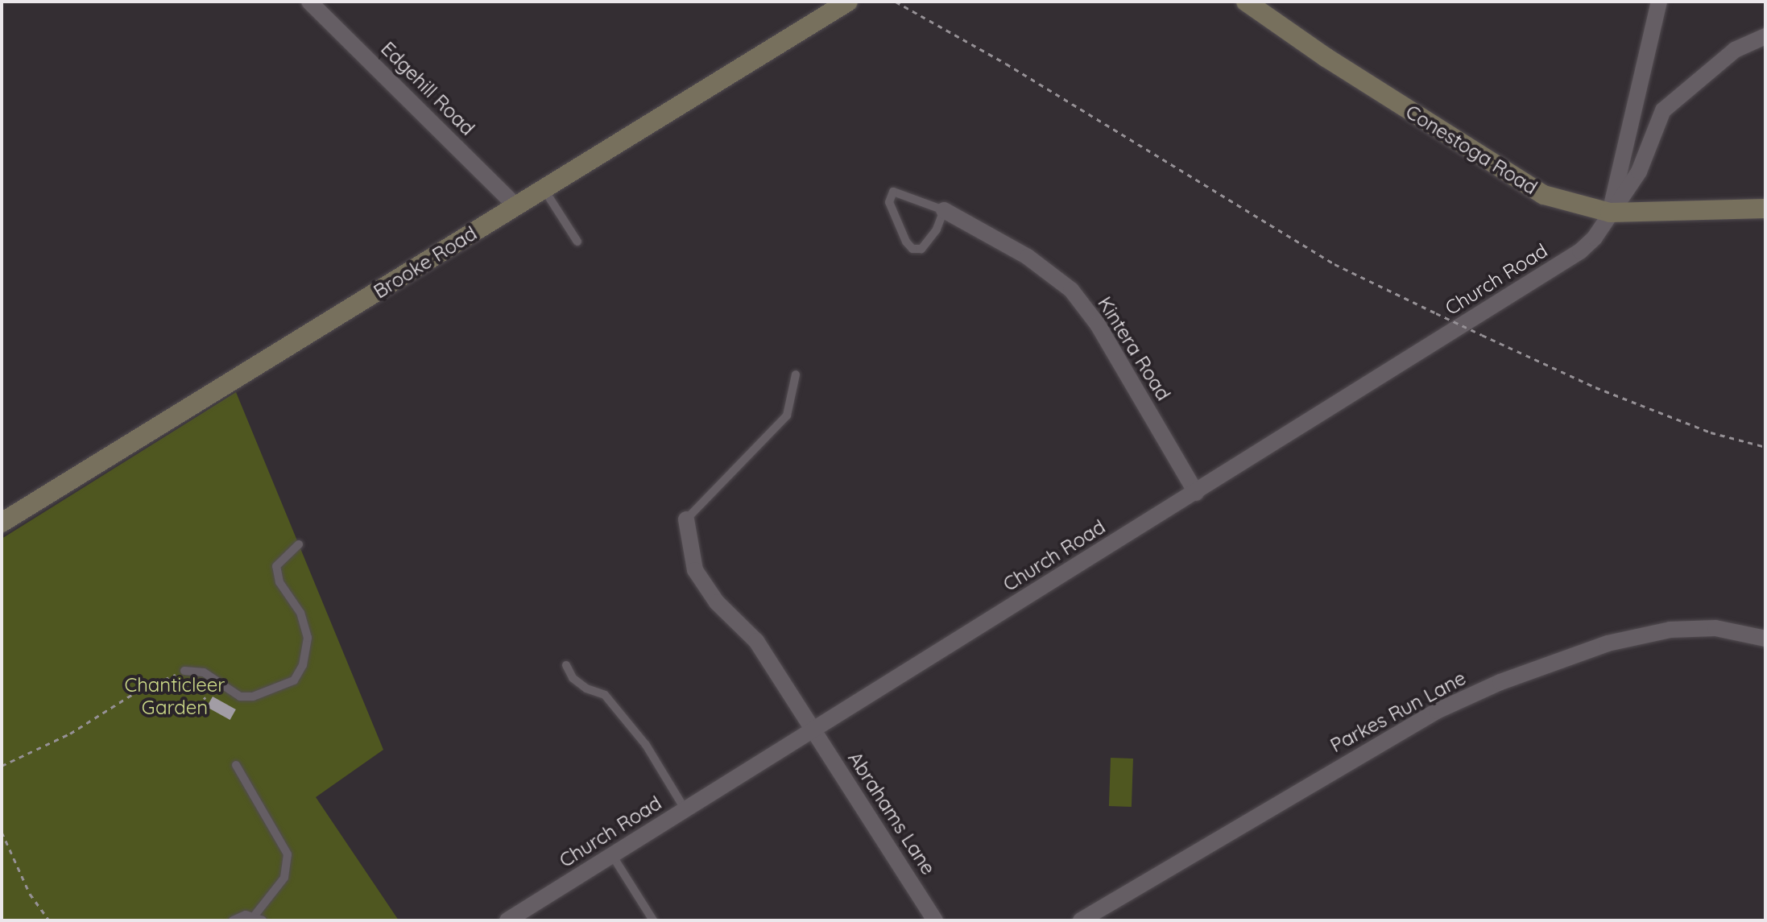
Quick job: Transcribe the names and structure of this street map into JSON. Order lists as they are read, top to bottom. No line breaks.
{"streets":{"main road":["Conestoga Road","Brooke Road"],"street":["Edgehill Road","Church Road","Kintera Road","Parkes Run Lane","Abrahams Lane"]},"crossings":[["Edgehill Road","Brooke Road"],["Conestoga Road","Church Road"],["Church Road","Kintera Road"],["Church Road","Abrahams Lane"]],"parks":["Chanticleer Garden"]}
